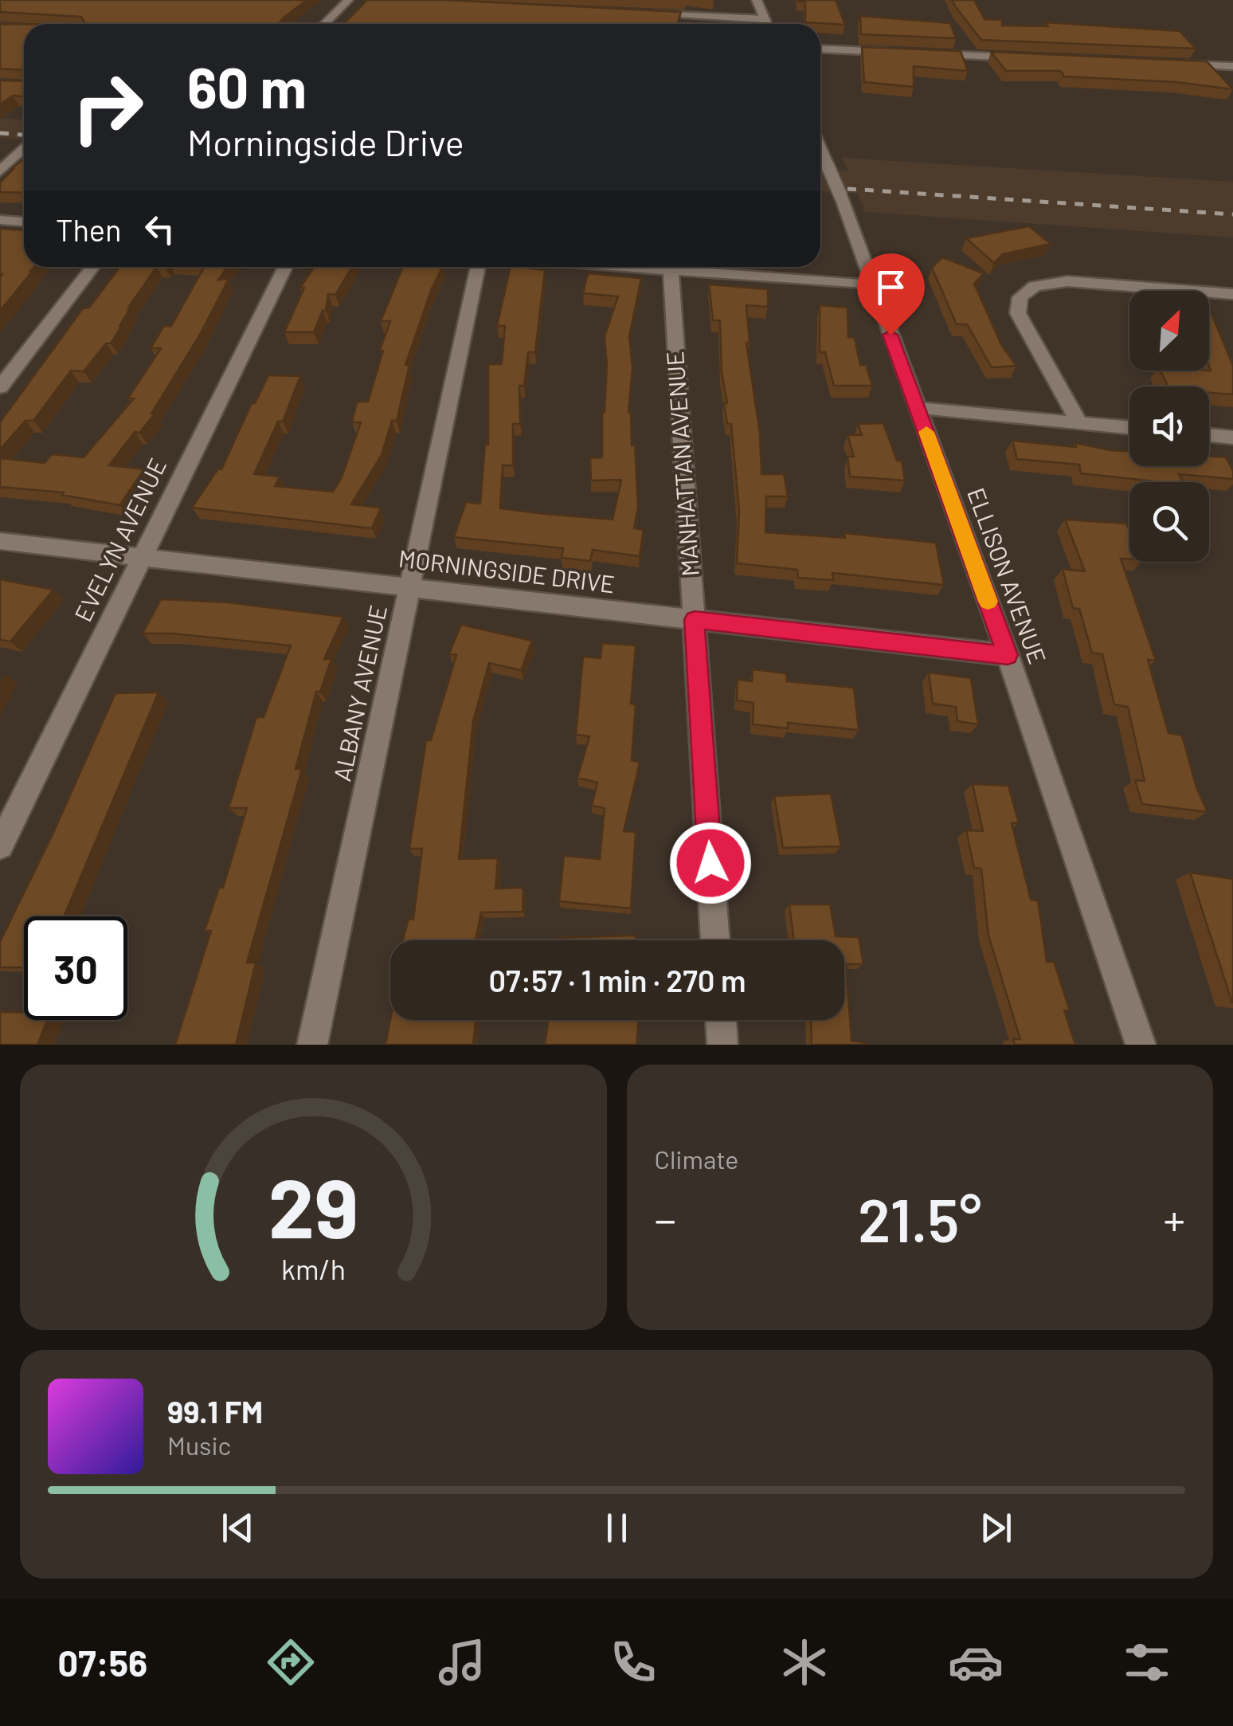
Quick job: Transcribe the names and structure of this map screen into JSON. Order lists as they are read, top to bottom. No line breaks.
{"streets":{"street":["MANHATTAN AVENUE","EVELYN AVENUE","MORNINGSIDE DRIVE","ELLISON AVENUE","ALBANY AVENUE"]},"crossings":[["MANHATTAN AVENUE","MORNINGSIDE DRIVE"],["EVELYN AVENUE","MORNINGSIDE DRIVE"],["MORNINGSIDE DRIVE","ELLISON AVENUE"],["MORNINGSIDE DRIVE","ALBANY AVENUE"]],"north":"top right","page":{"turn":["60 m","Morningside Drive"],"then":"Then","limit":"30","trip":"07:57 · 1 min · 270 m","tile":"Climate","heat":["−","21.5°","+"],"song":["99.1 FM","Music"],"tabs":"07:56","gauge":["29","km/h"]}}
